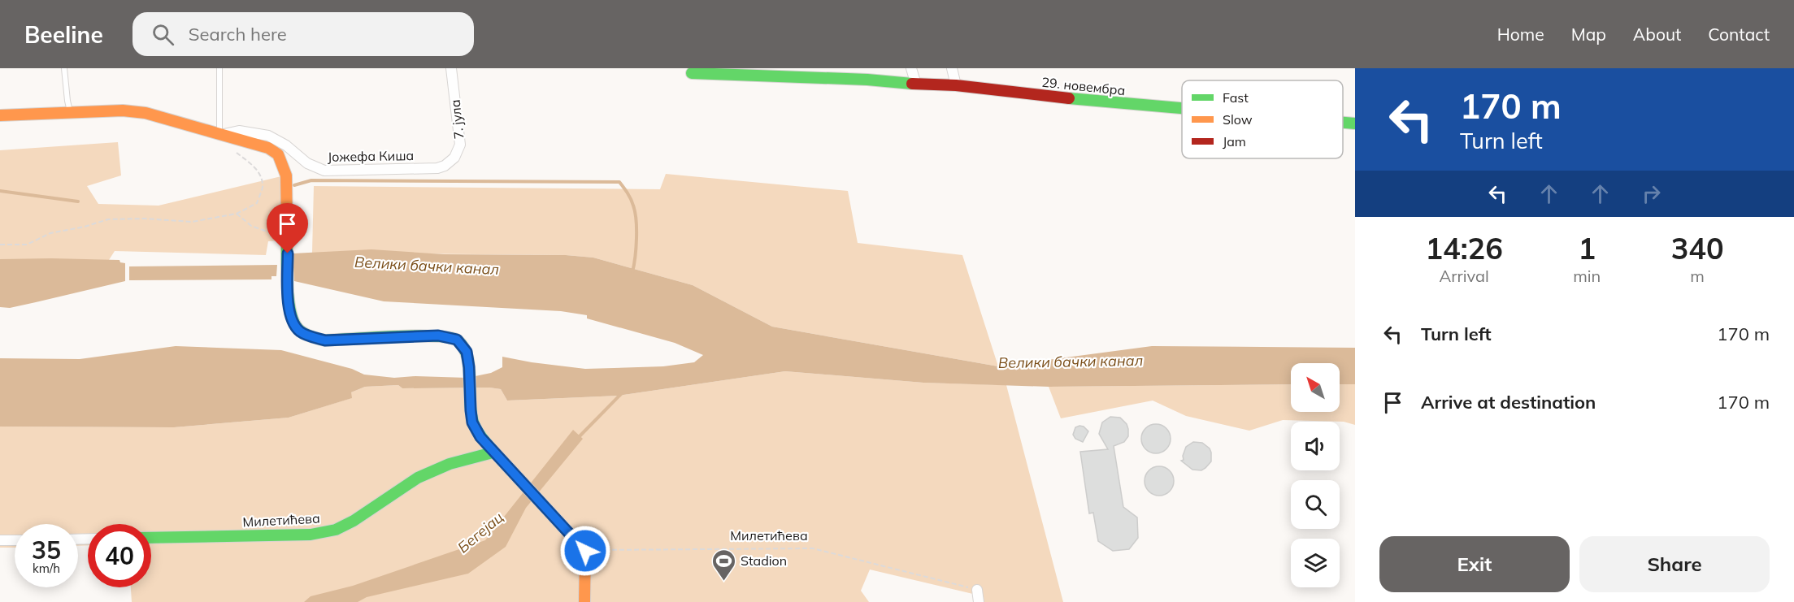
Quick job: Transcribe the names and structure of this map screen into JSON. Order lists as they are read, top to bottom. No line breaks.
{"streets":{"street":["29. новембра","7. јула","Јожефа Киша","Милетићева"]},"crossings":[["7. јула","Јожефа Киша"]],"water":["Велики бачки канал","Бегејац"],"places":{"sports":["Stadion"]},"legend":["Fast","Slow","Jam"],"north":"top left","page":{"header":"Beeline","search":"Search here","nav":["Home","Map","About","Contact"],"turn":["170 m","Turn left"],"eta":["14:26","Arrival","1","min","340","m"],"list":[{"name":"Turn left","value":"170 m"},{"name":"Arrive at destination","value":"170 m"}],"speed":"35 km/h","limit":"40","buttons":["Exit","Share"]}}
